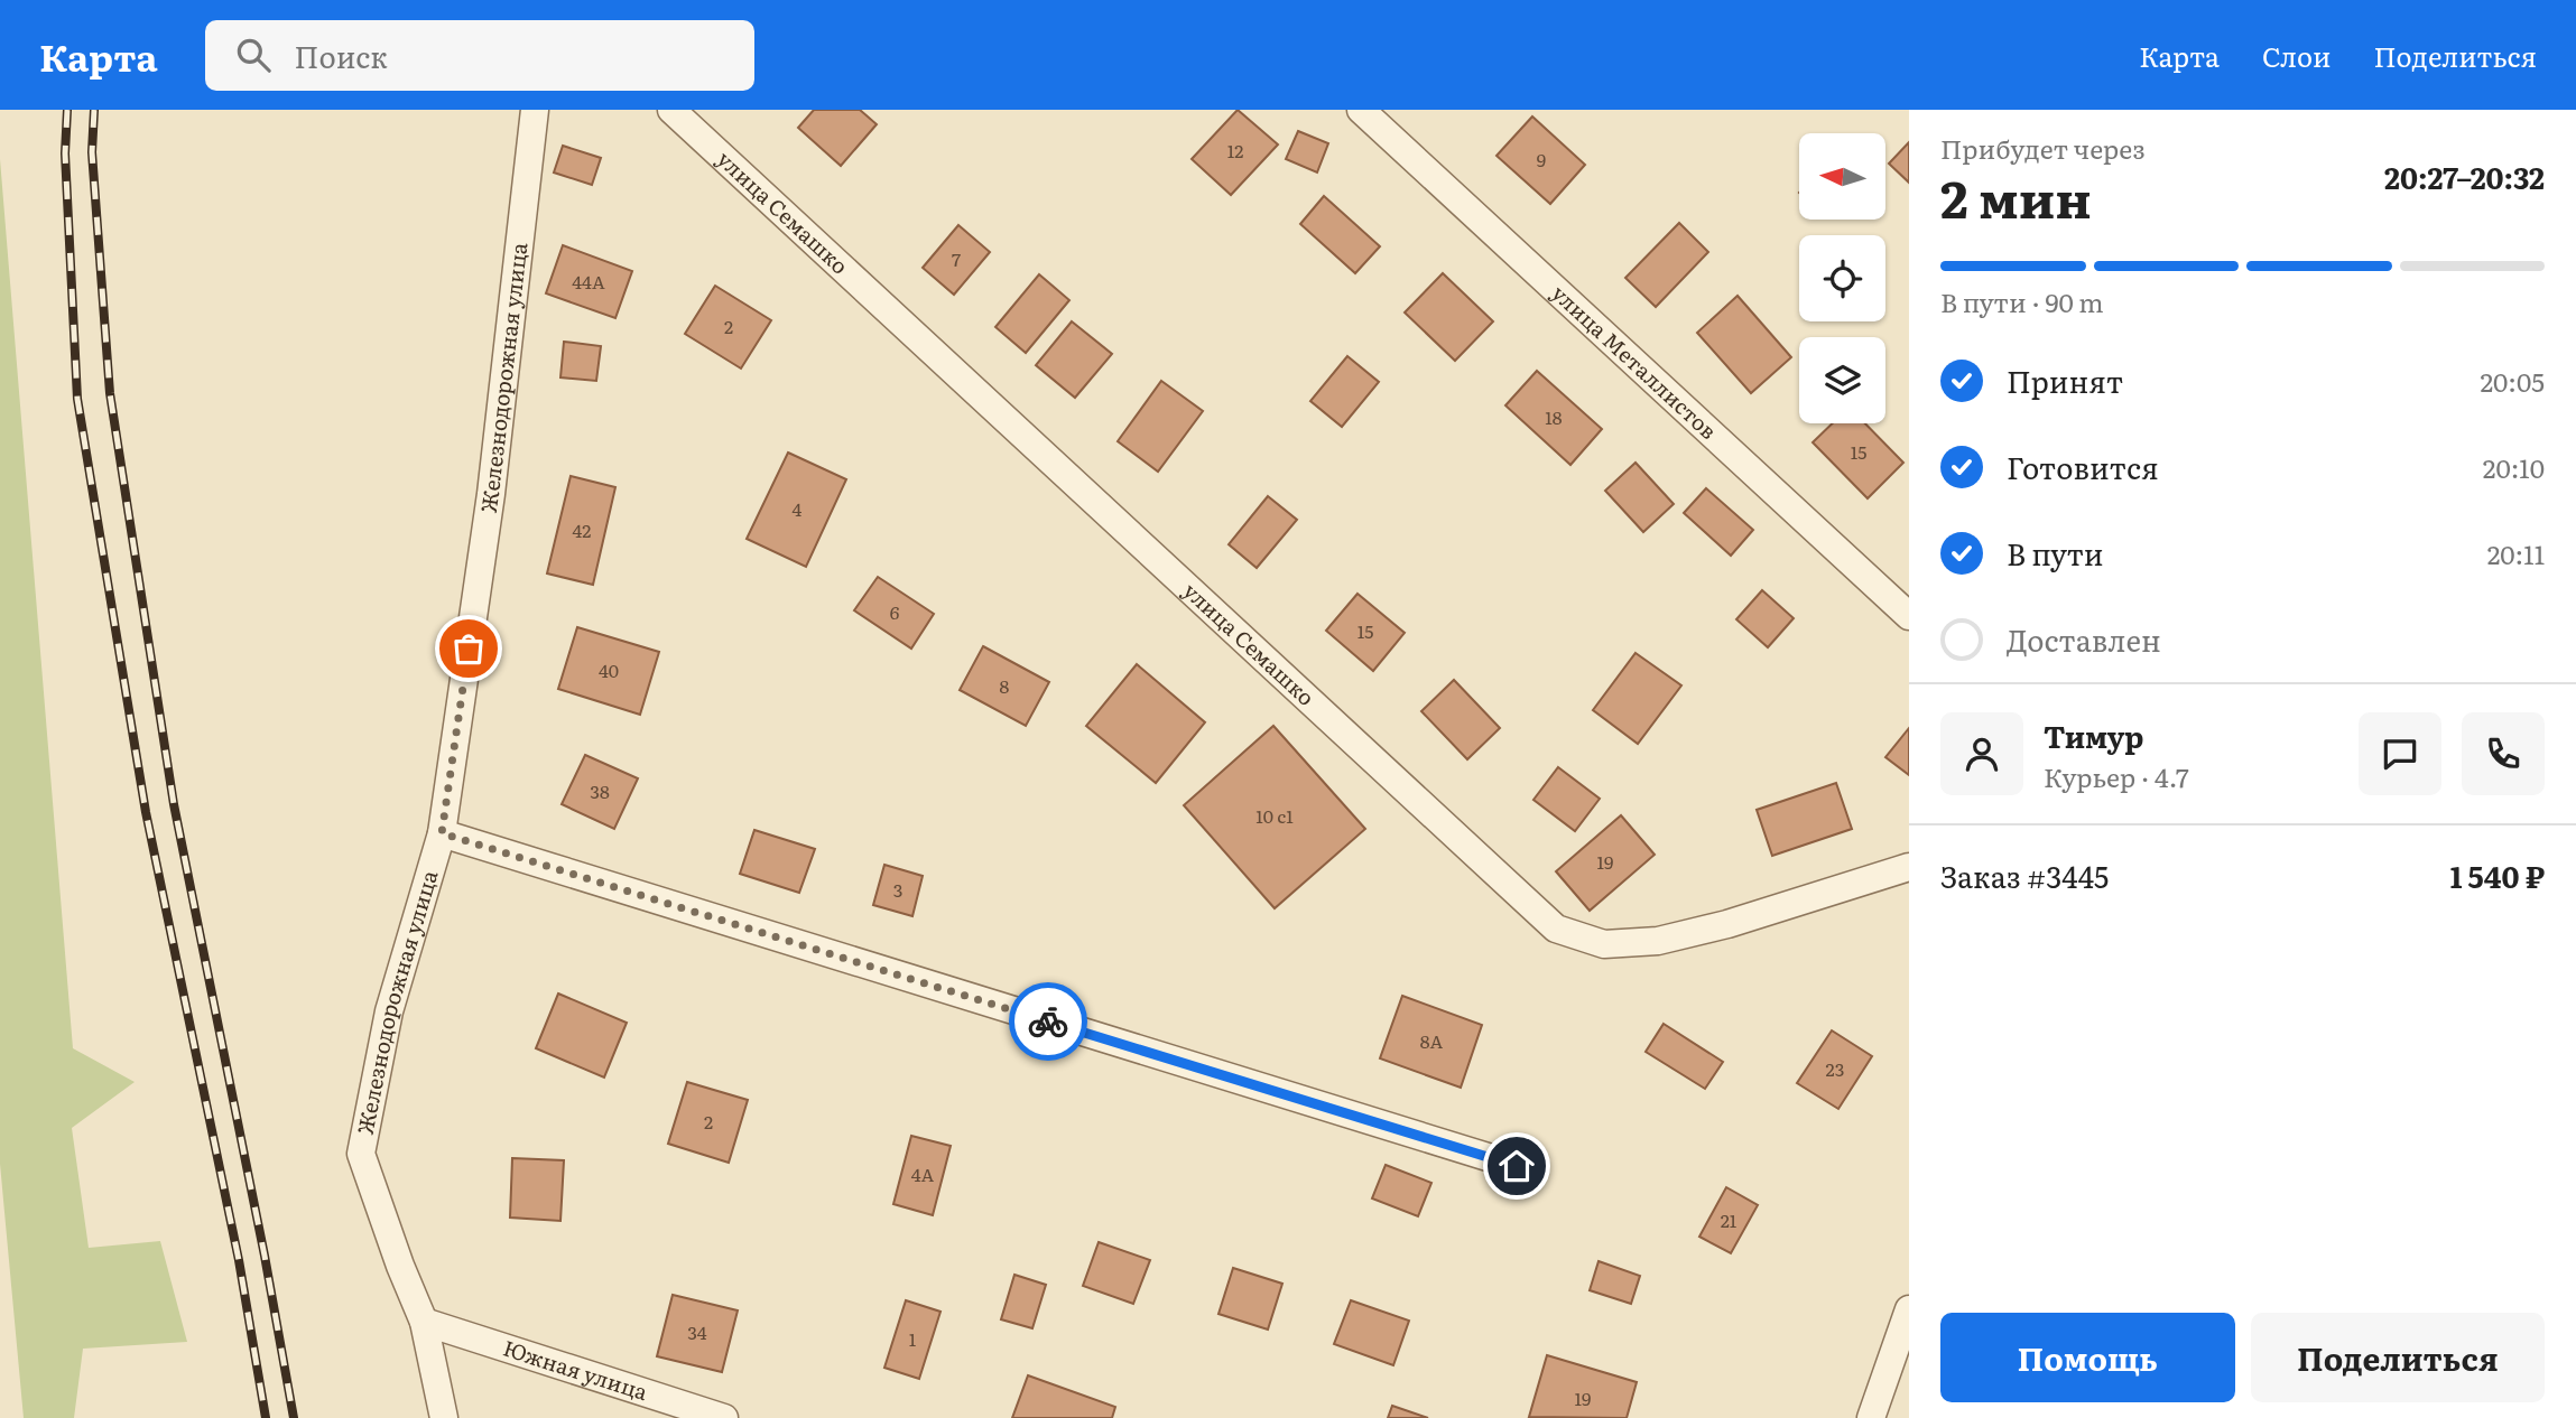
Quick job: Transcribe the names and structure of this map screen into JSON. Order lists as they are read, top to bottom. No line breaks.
{"streets":{"street":["улица Семашко","улица Металлистов","Железнодорожная улица","Южная улица"]},"crossings":[["Железнодорожная улица","Южная улица"]],"house_numbers":["12","9","7","44А","2","18","15","4","42","6","15","40","8","38","10 с1","19","3","8А","23","2","4А","21","34","1","19"],"north":"left","page":{"header":"Карта","search":"Поиск","nav":["Карта","Слои","Поделиться"],"heading":["2 мин","Прибудет через","20:27–20:32"],"panel":["Тимур","Курьер · 4.7","Заказ #3445","1 540 ₽"],"bar":"В пути · 90 m","list":[["Принят","20:05"],["Готовится","20:10"],["В пути","20:11"],"Доставлен"],"buttons":["Помощь","Поделиться"]}}
